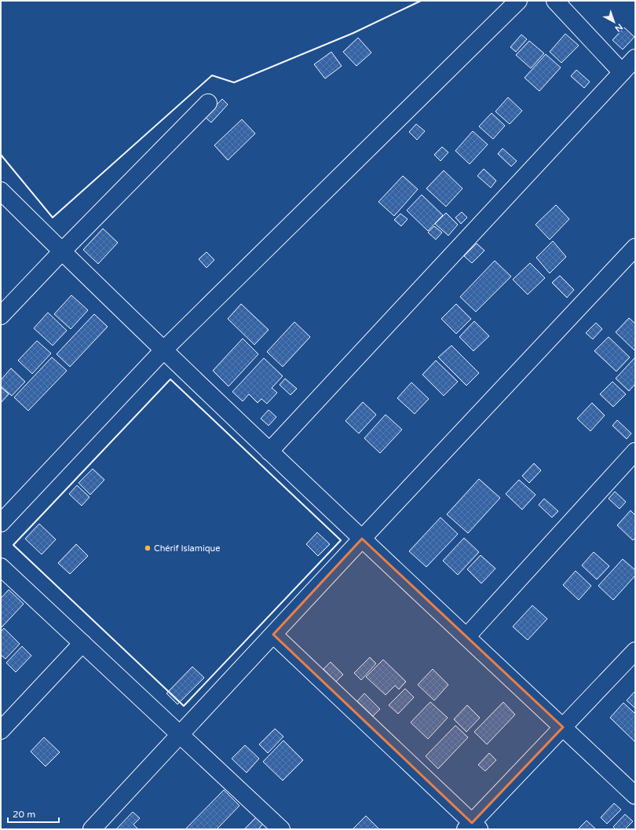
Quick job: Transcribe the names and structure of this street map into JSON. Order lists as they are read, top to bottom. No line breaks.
{"places":["Chérif Islamique"],"scale_bar":"20 m","north":"bottom right"}
